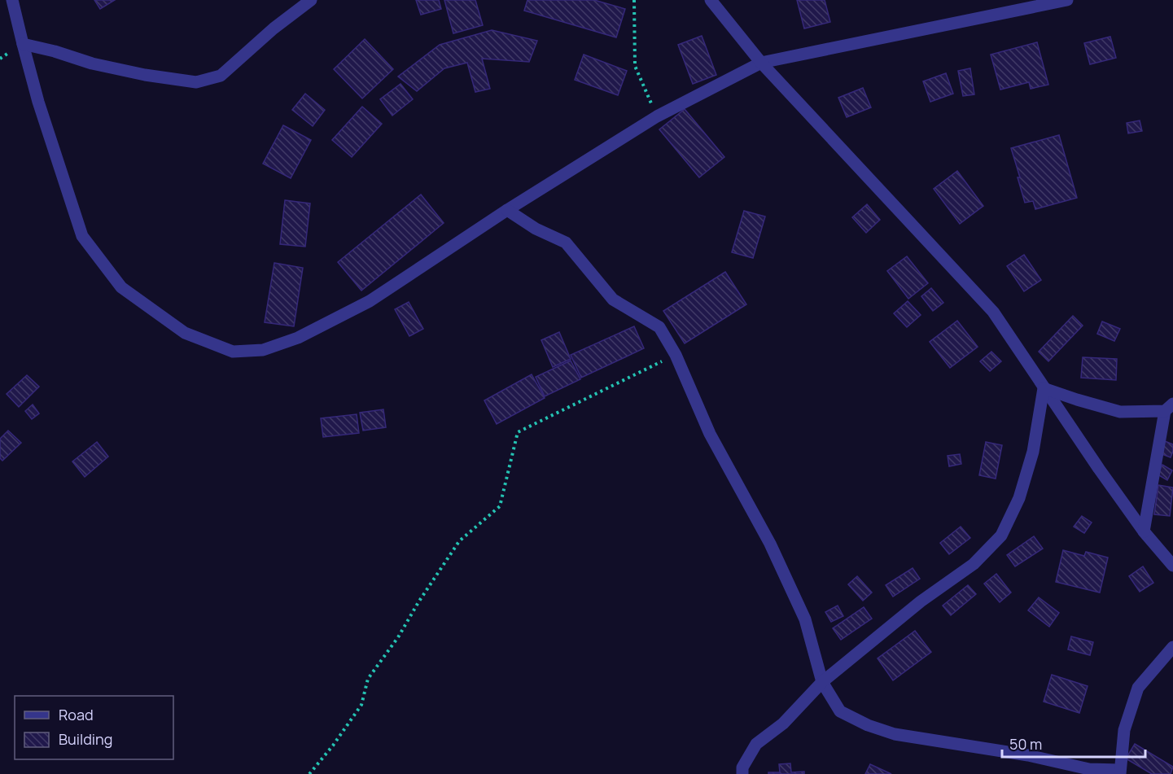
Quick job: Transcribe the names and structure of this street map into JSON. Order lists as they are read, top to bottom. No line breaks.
{"legend":["Road","Building"],"scale_bar":"50 m"}
